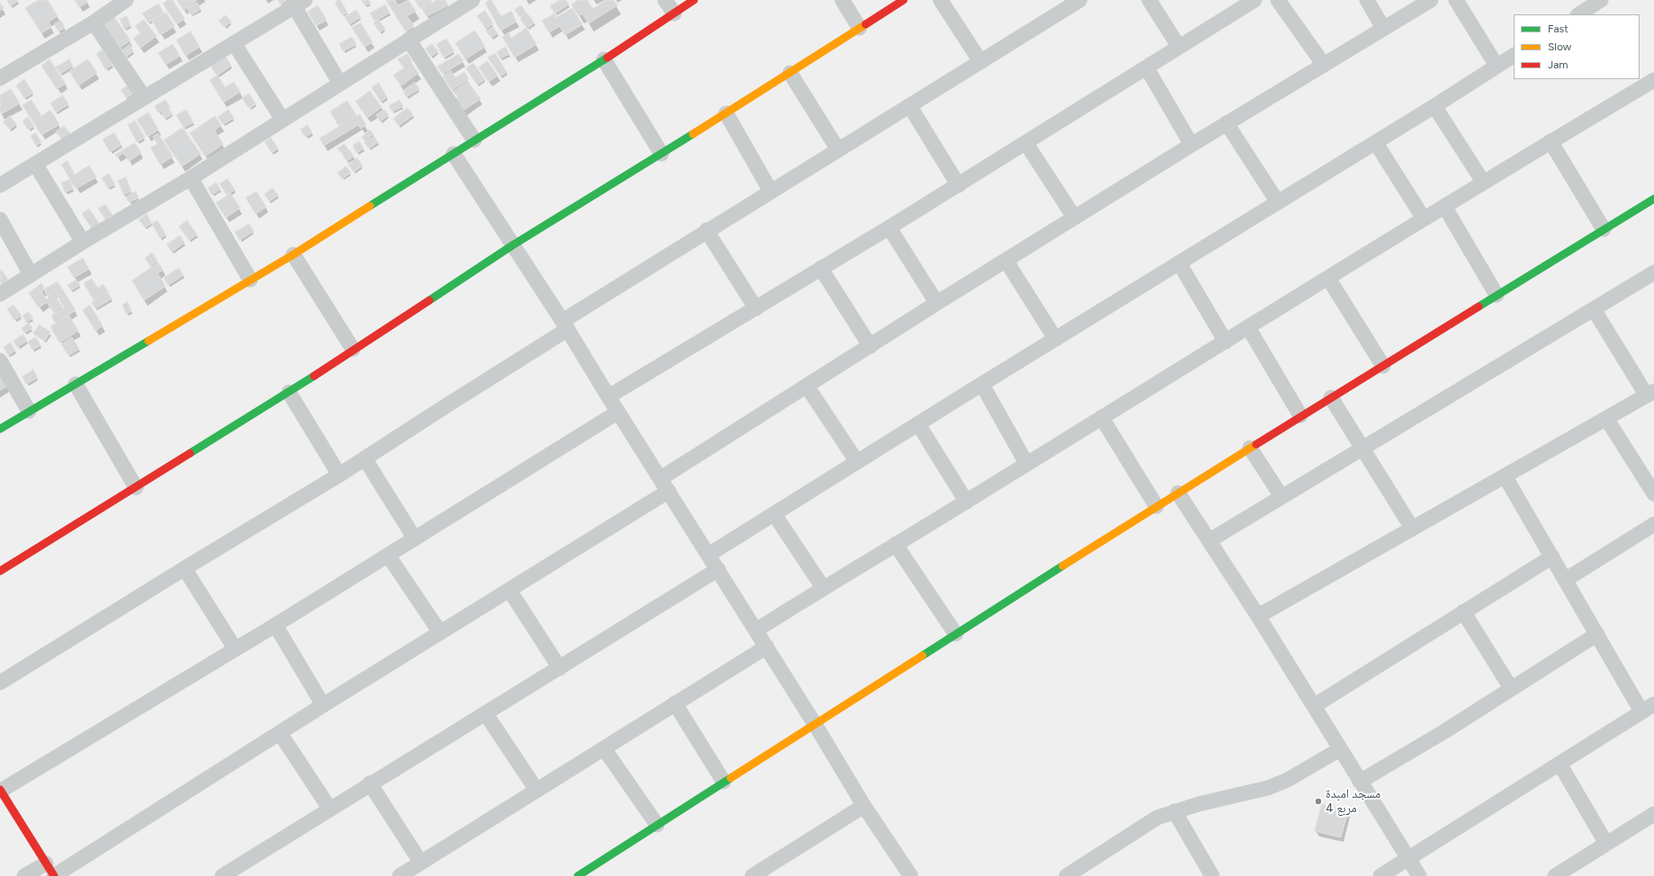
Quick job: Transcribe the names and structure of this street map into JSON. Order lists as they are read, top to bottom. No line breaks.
{"places":["مسجد امبدة مربع 4"],"legend":["Fast","Slow","Jam"]}
